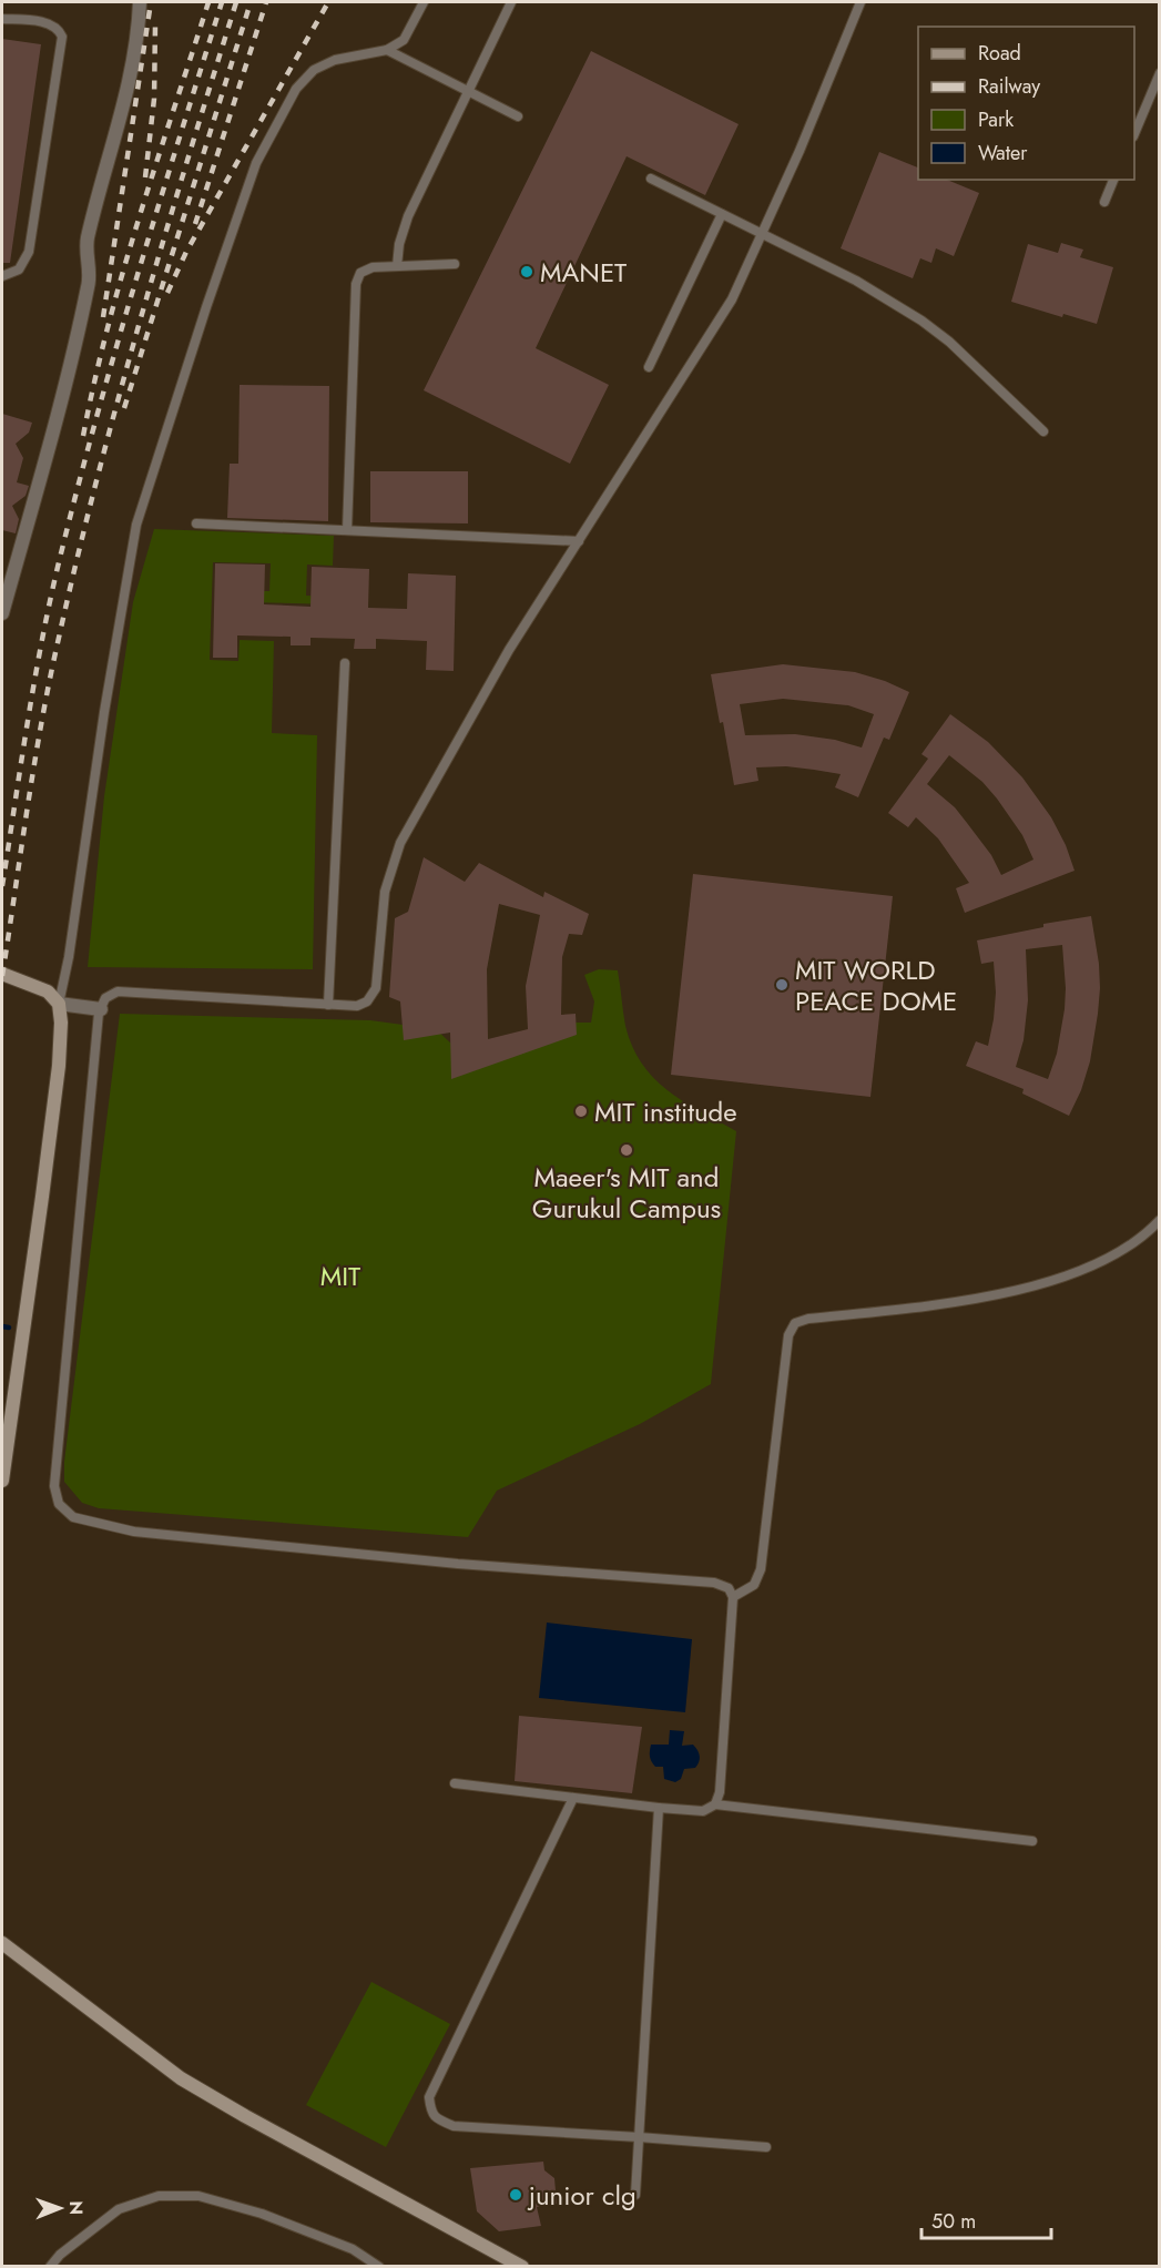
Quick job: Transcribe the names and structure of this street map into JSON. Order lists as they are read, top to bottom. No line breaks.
{"parks":["MIT"],"places":["MANET","MIT WORLD PEACE DOME","MIT institude","Maeer's MIT and Gurukul Campus","junior clg"],"legend":["Road","Railway","Park","Water"],"scale_bar":"50 m","north":"right"}
